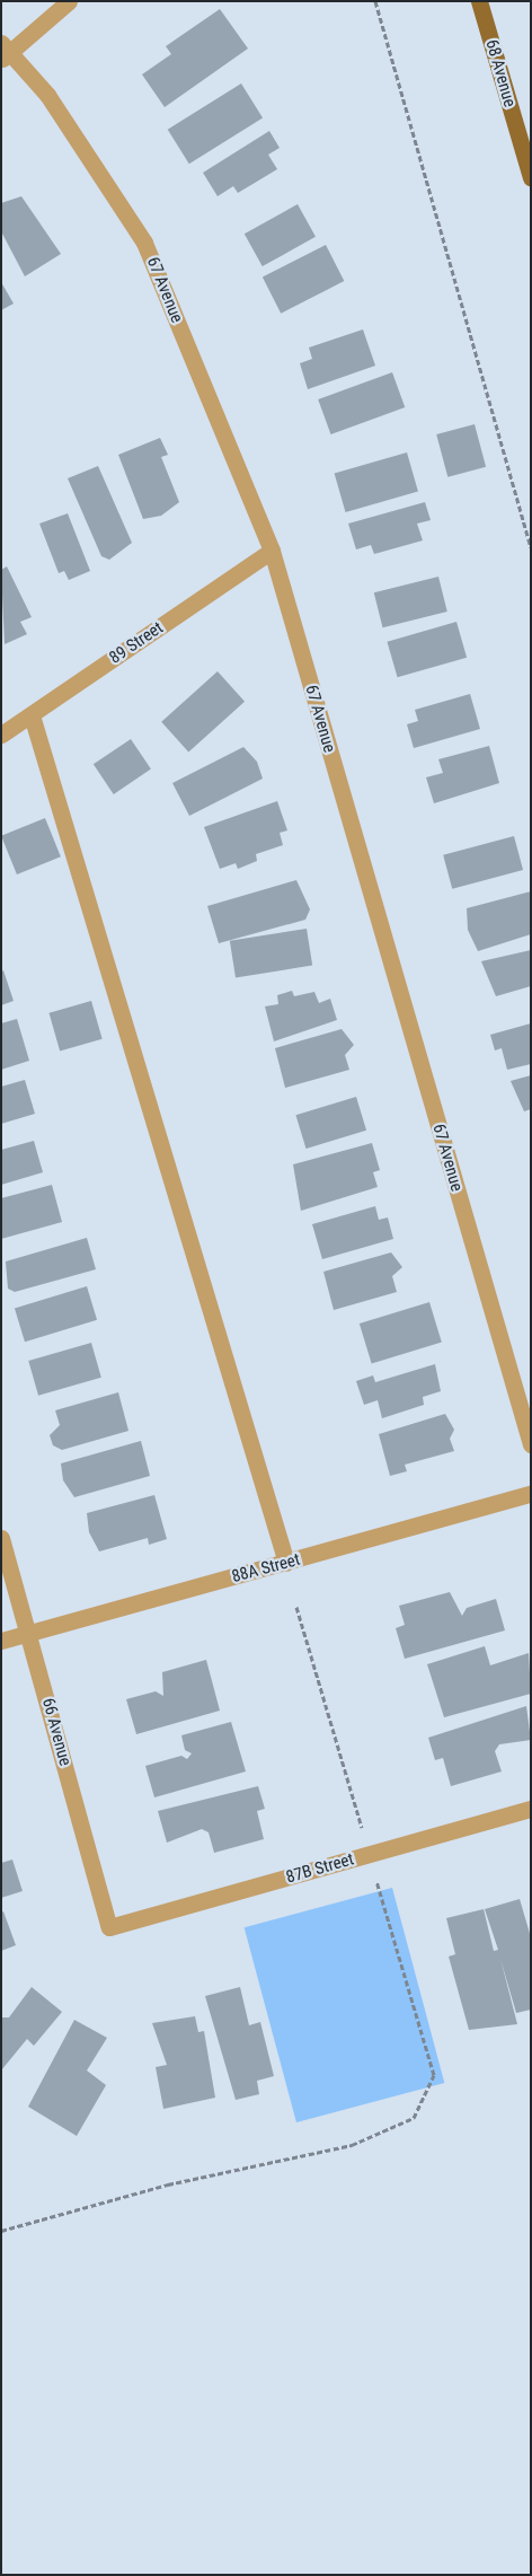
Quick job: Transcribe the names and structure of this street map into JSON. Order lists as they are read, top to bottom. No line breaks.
{"streets":{"main road":["68 Avenue"],"street":["67 Avenue","89 Street","88A Street","66 Avenue","87B Street"]},"crossings":[["67 Avenue","89 Street"],["88A Street","66 Avenue"],["66 Avenue","87B Street"]]}
